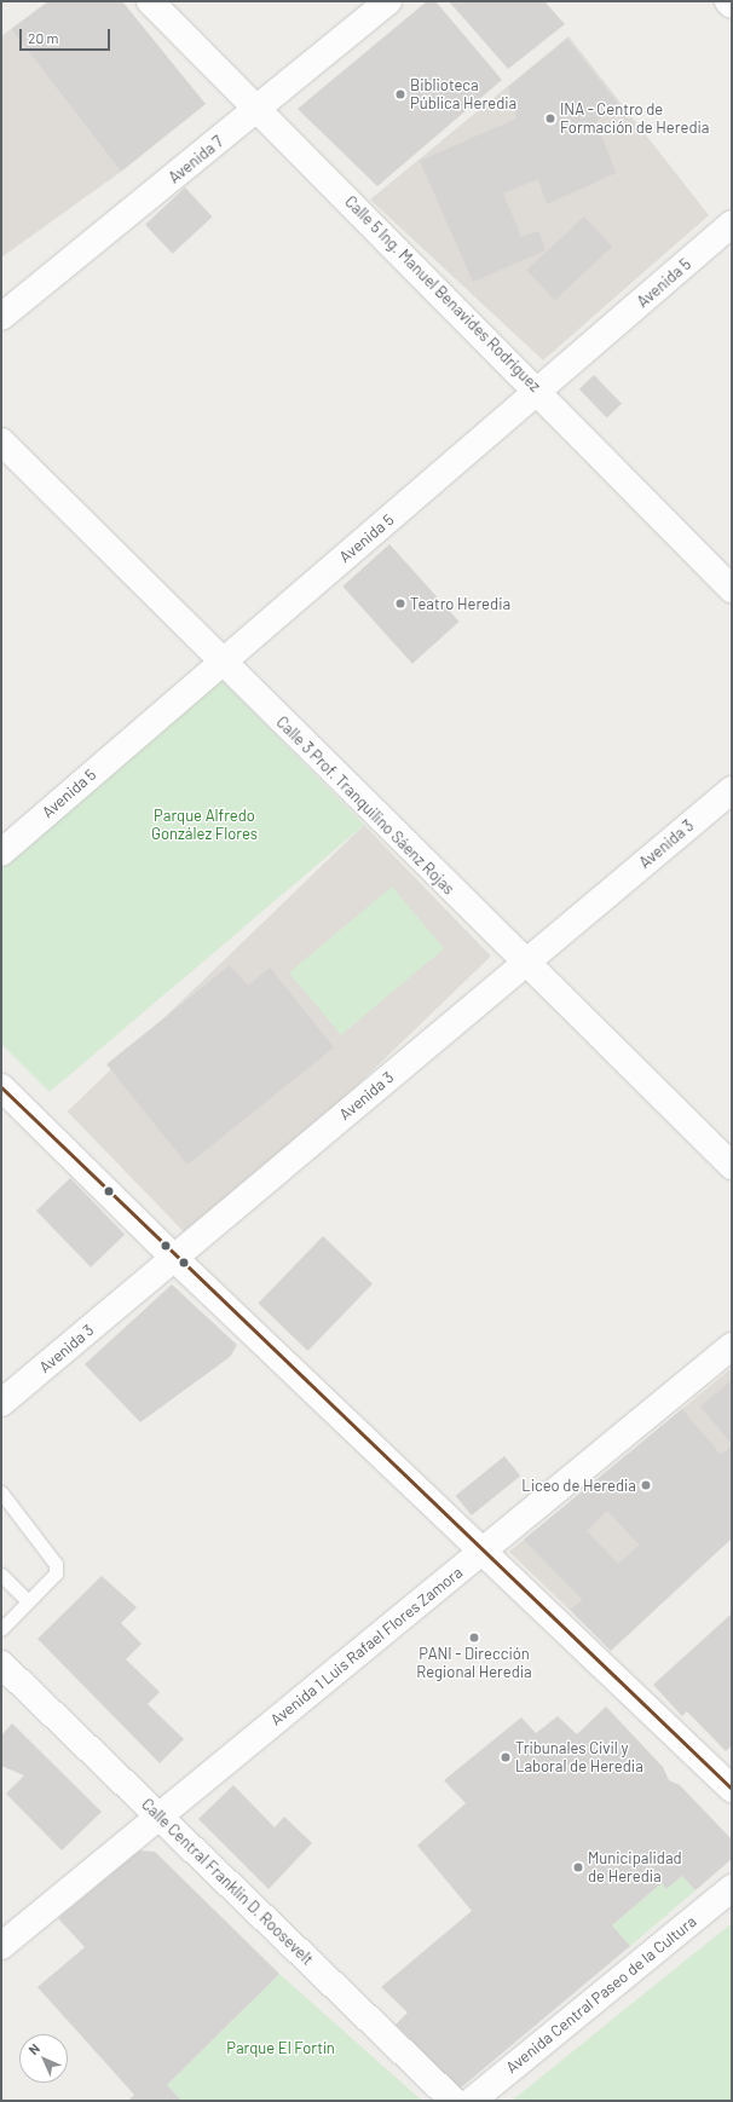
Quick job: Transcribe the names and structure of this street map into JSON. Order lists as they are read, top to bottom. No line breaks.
{"streets":{"street":["Avenida 7","Avenida 5","Calle 5 Ing. Manuel Benavides Rodríguez","Calle 3 Prof. Tranquilino Sáenz Rojas","Avenida 3","Avenida 1 Luis Rafael Flores Zamora","Calle Central Franklin D. Roosevelt","Avenida Central Paseo de la Cultura"]},"crossings":[["Avenida 7","Calle 5 Ing. Manuel Benavides Rodríguez"],["Avenida 5","Calle 5 Ing. Manuel Benavides Rodríguez"],["Avenida 5","Calle 3 Prof. Tranquilino Sáenz Rojas"],["Calle 3 Prof. Tranquilino Sáenz Rojas","Avenida 3"],["Avenida 1 Luis Rafael Flores Zamora","Calle Central Franklin D. Roosevelt"]],"parks":["Parque Alfredo González Flores","Parque El Fortín"],"places":["Biblioteca Pública Heredia","INA - Centro de Formación de Heredia","Teatro Heredia","Liceo de Heredia","PANI - Dirección Regional Heredia","Tribunales Civil y Laboral de Heredia","Municipalidad de Heredia"],"scale_bar":"20 m","north":"top left"}
